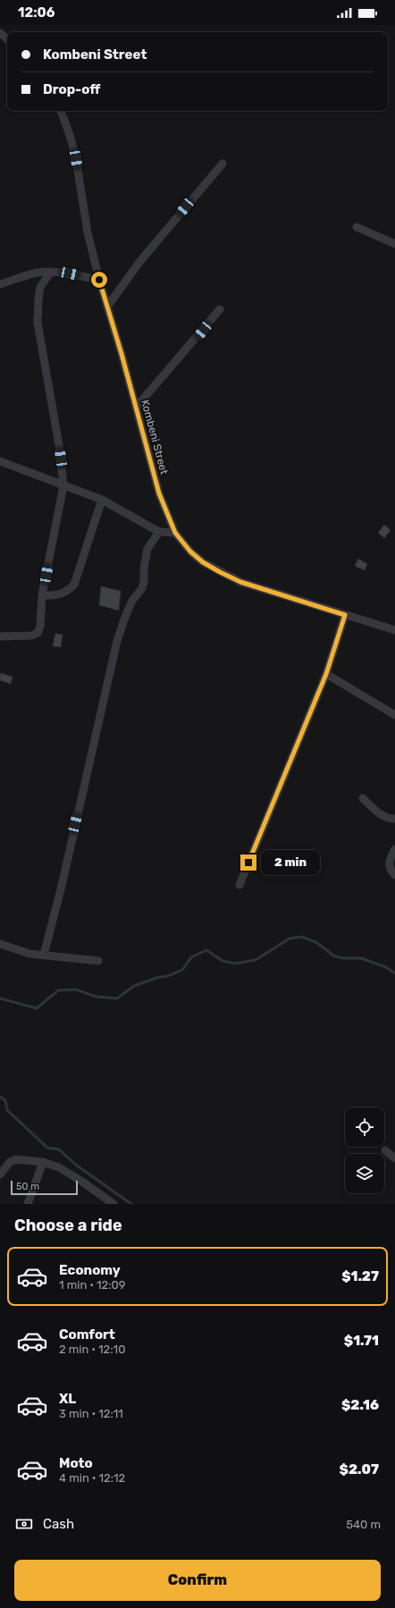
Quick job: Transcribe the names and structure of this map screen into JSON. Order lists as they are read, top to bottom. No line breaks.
{"streets":{"street":["Kombeni Street"]},"scale_bar":"50 m","page":{"status":"12:06","banner":["Kombeni Street","Drop-off"],"bubble":"2 min","scale":"50 m","heading":"Choose a ride","list":[{"name":"Economy","note":"1 min · 12:09","value":"$1.27"},{"name":"Comfort","note":"2 min · 12:10","value":"$1.71"},{"name":"XL","note":"3 min · 12:11","value":"$2.16"},{"name":"Moto","note":"4 min · 12:12","value":"$2.07"}],"pay":["Cash","540 m"],"buttons":"Confirm"}}
